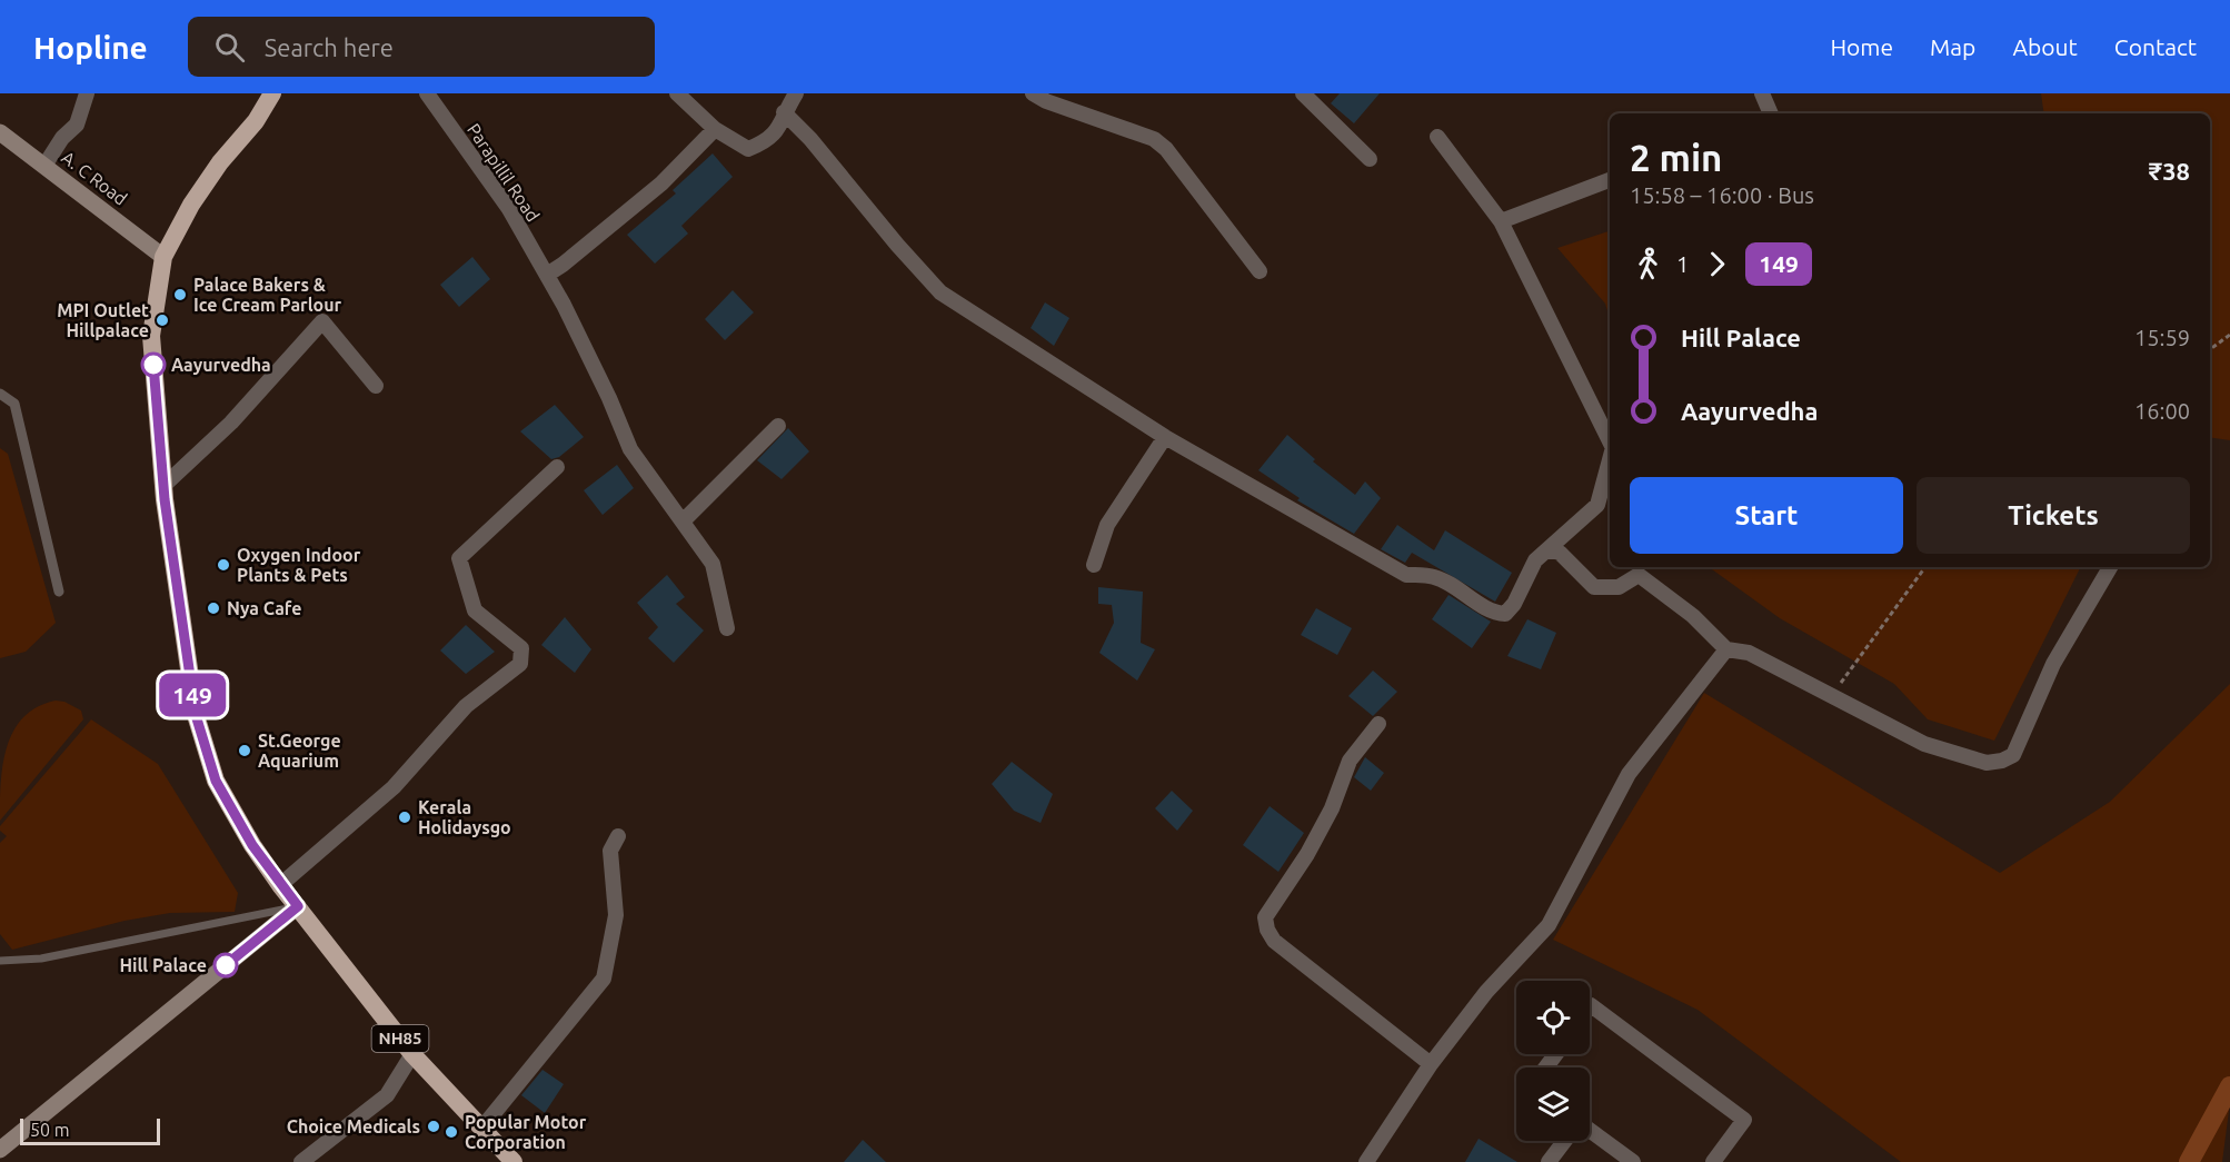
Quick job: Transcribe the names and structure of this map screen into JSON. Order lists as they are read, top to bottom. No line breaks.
{"streets":{"highway":["NH85"],"main road":["A. C Road"],"street":["Parapillil Road"]},"crossings":[["A. C Road","NH85"]],"places":["Palace Bakers & Ice Cream Parlour","MPI Outlet Hillpalace","Aayurvedha","Oxygen Indoor Plants & Pets","Nya Cafe","St.George Aquarium","Kerala Holidaysgo","Hill Palace","Choice Medicals","Popular Motor Corporation"],"lines":["bus line 149"],"scale_bar":"50 m","page":{"header":"Hopline","search":"Search here","nav":["Home","Map","About","Contact"],"on_map":"149","heading":["2 min","15:58 – 16:00 · Bus","₹38"],"legs":["1","149"],"list":[{"name":"Hill Palace","value":"15:59"},{"name":"Aayurvedha","value":"16:00"}],"buttons":["Start","Tickets"],"scale":"50 m"}}
